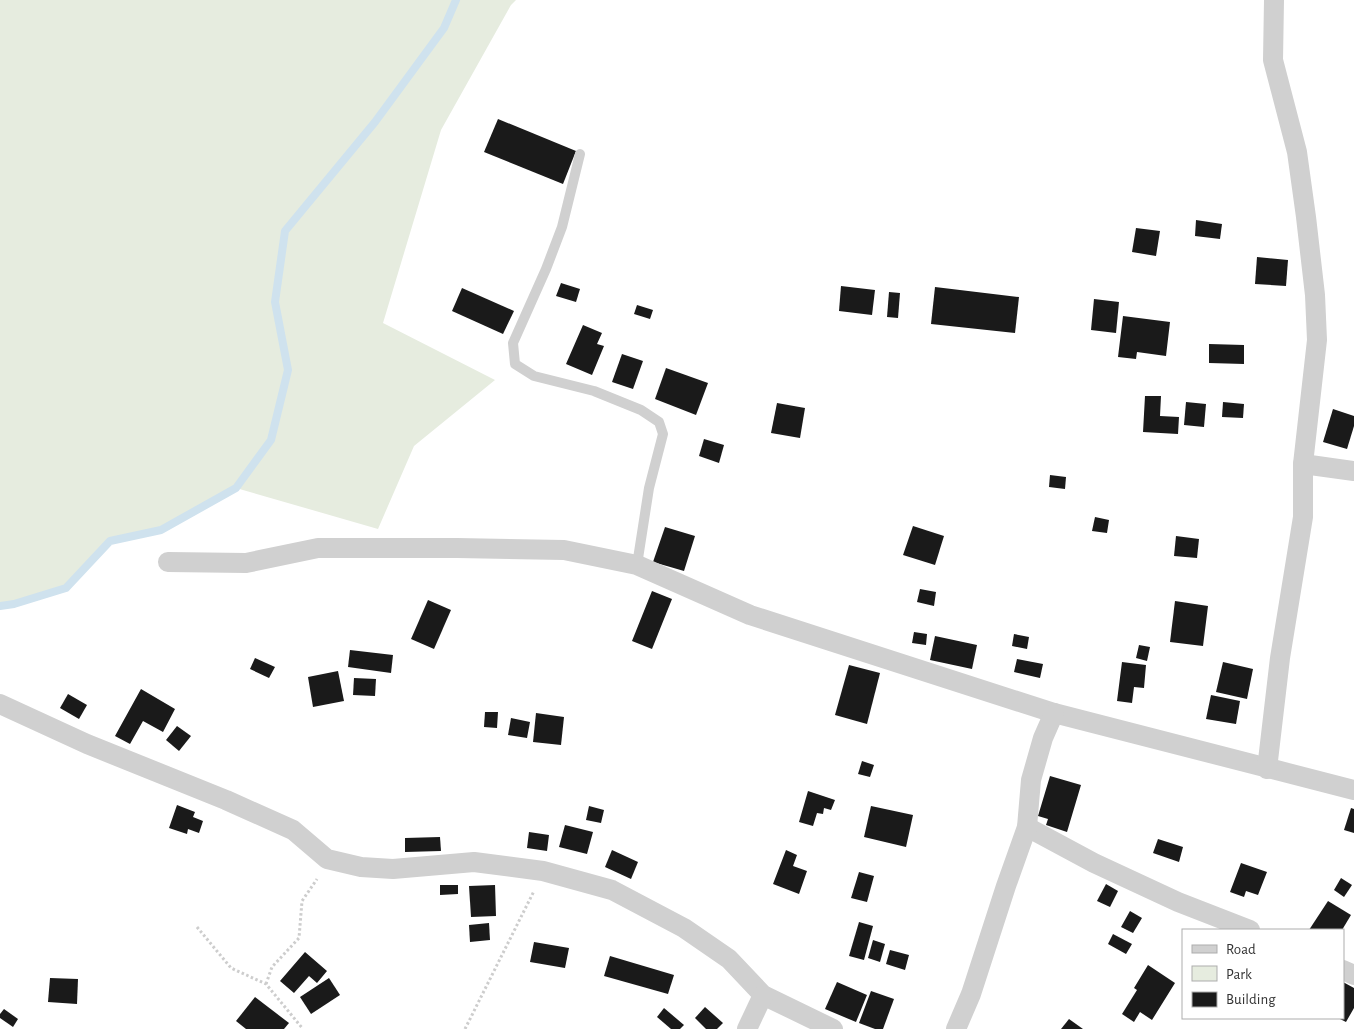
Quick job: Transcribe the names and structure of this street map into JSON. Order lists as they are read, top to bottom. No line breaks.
{"legend":["Road","Park","Building"]}
